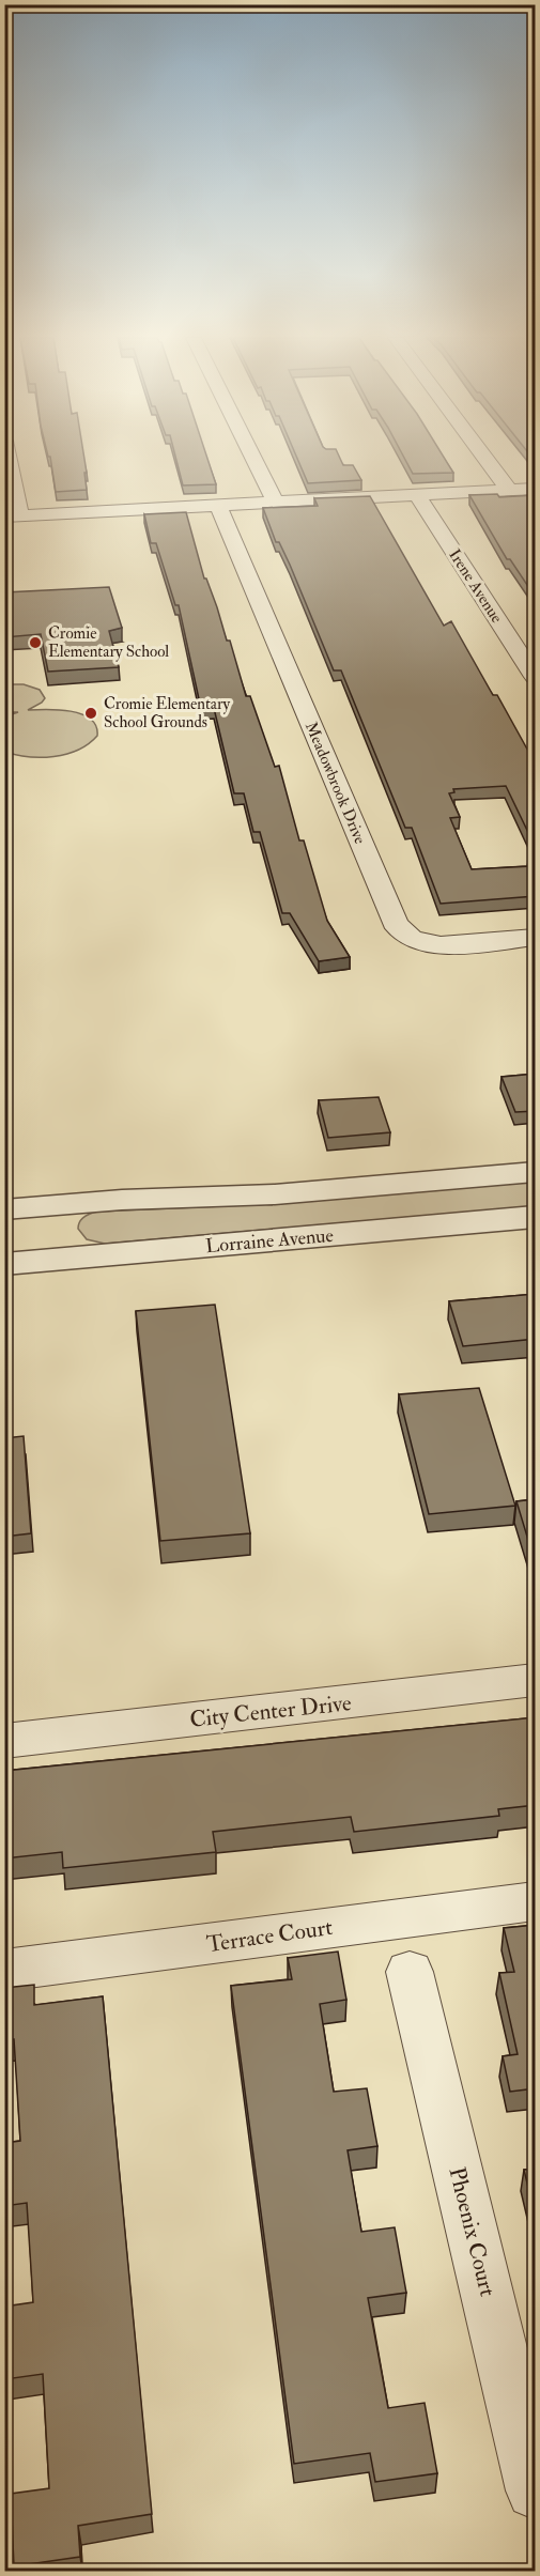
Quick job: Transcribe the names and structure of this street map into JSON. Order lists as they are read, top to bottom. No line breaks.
{"streets":{"street":["Irene Avenue","Meadowbrook Drive","Lorraine Avenue","City Center Drive","Terrace Court","Phoenix Court"]},"places":["Cromie Elementary School","Cromie Elementary School Grounds"]}
